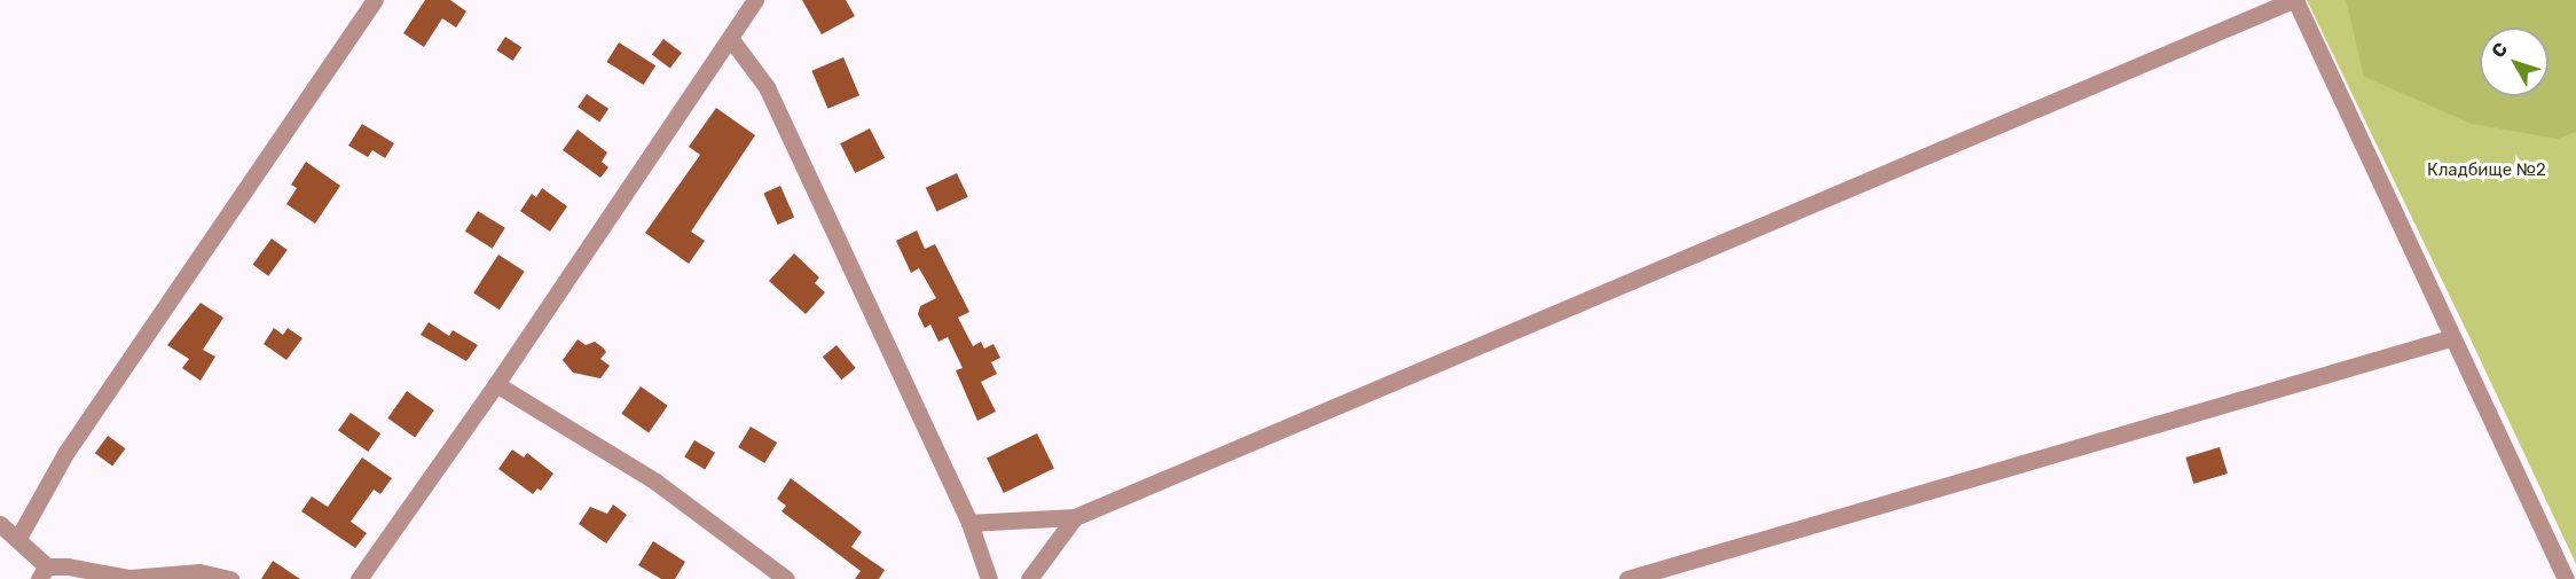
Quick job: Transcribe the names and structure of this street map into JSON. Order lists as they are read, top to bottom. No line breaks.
{"parks":["Кладбище №2"],"north":"top left"}
